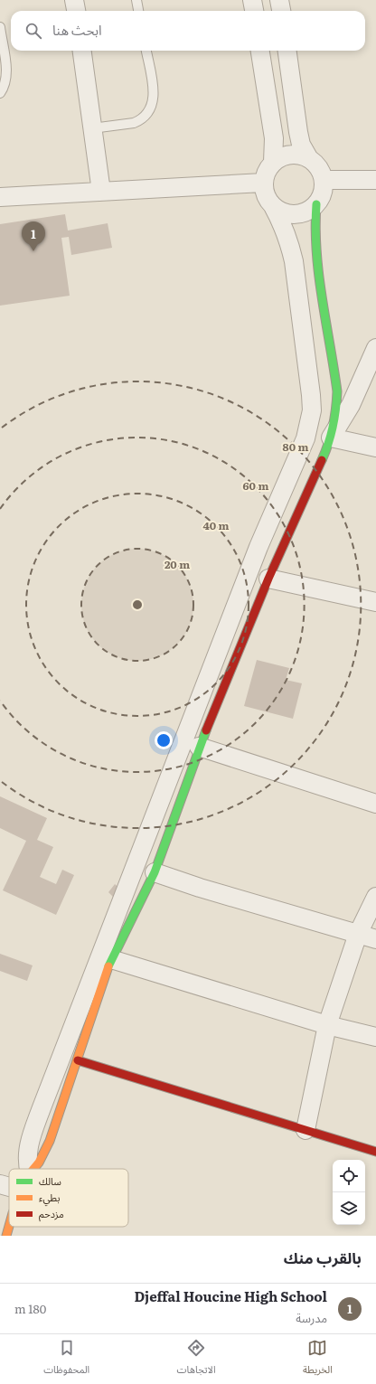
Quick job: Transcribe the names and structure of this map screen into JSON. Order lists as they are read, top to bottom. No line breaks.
{"legend":["سالك","بطيء","مزدحم"],"page":{"search":"ابحث هنا","pins":"1","heading":"بالقرب منك","list":[{"mark":"1","name":"Djeffal Houcine High School","note":"مدرسة","value":"180 m"}],"nav":["الخريطة","الاتجاهات","المحفوظات"]},"rings":["80 m","60 m","40 m","20 m"]}
